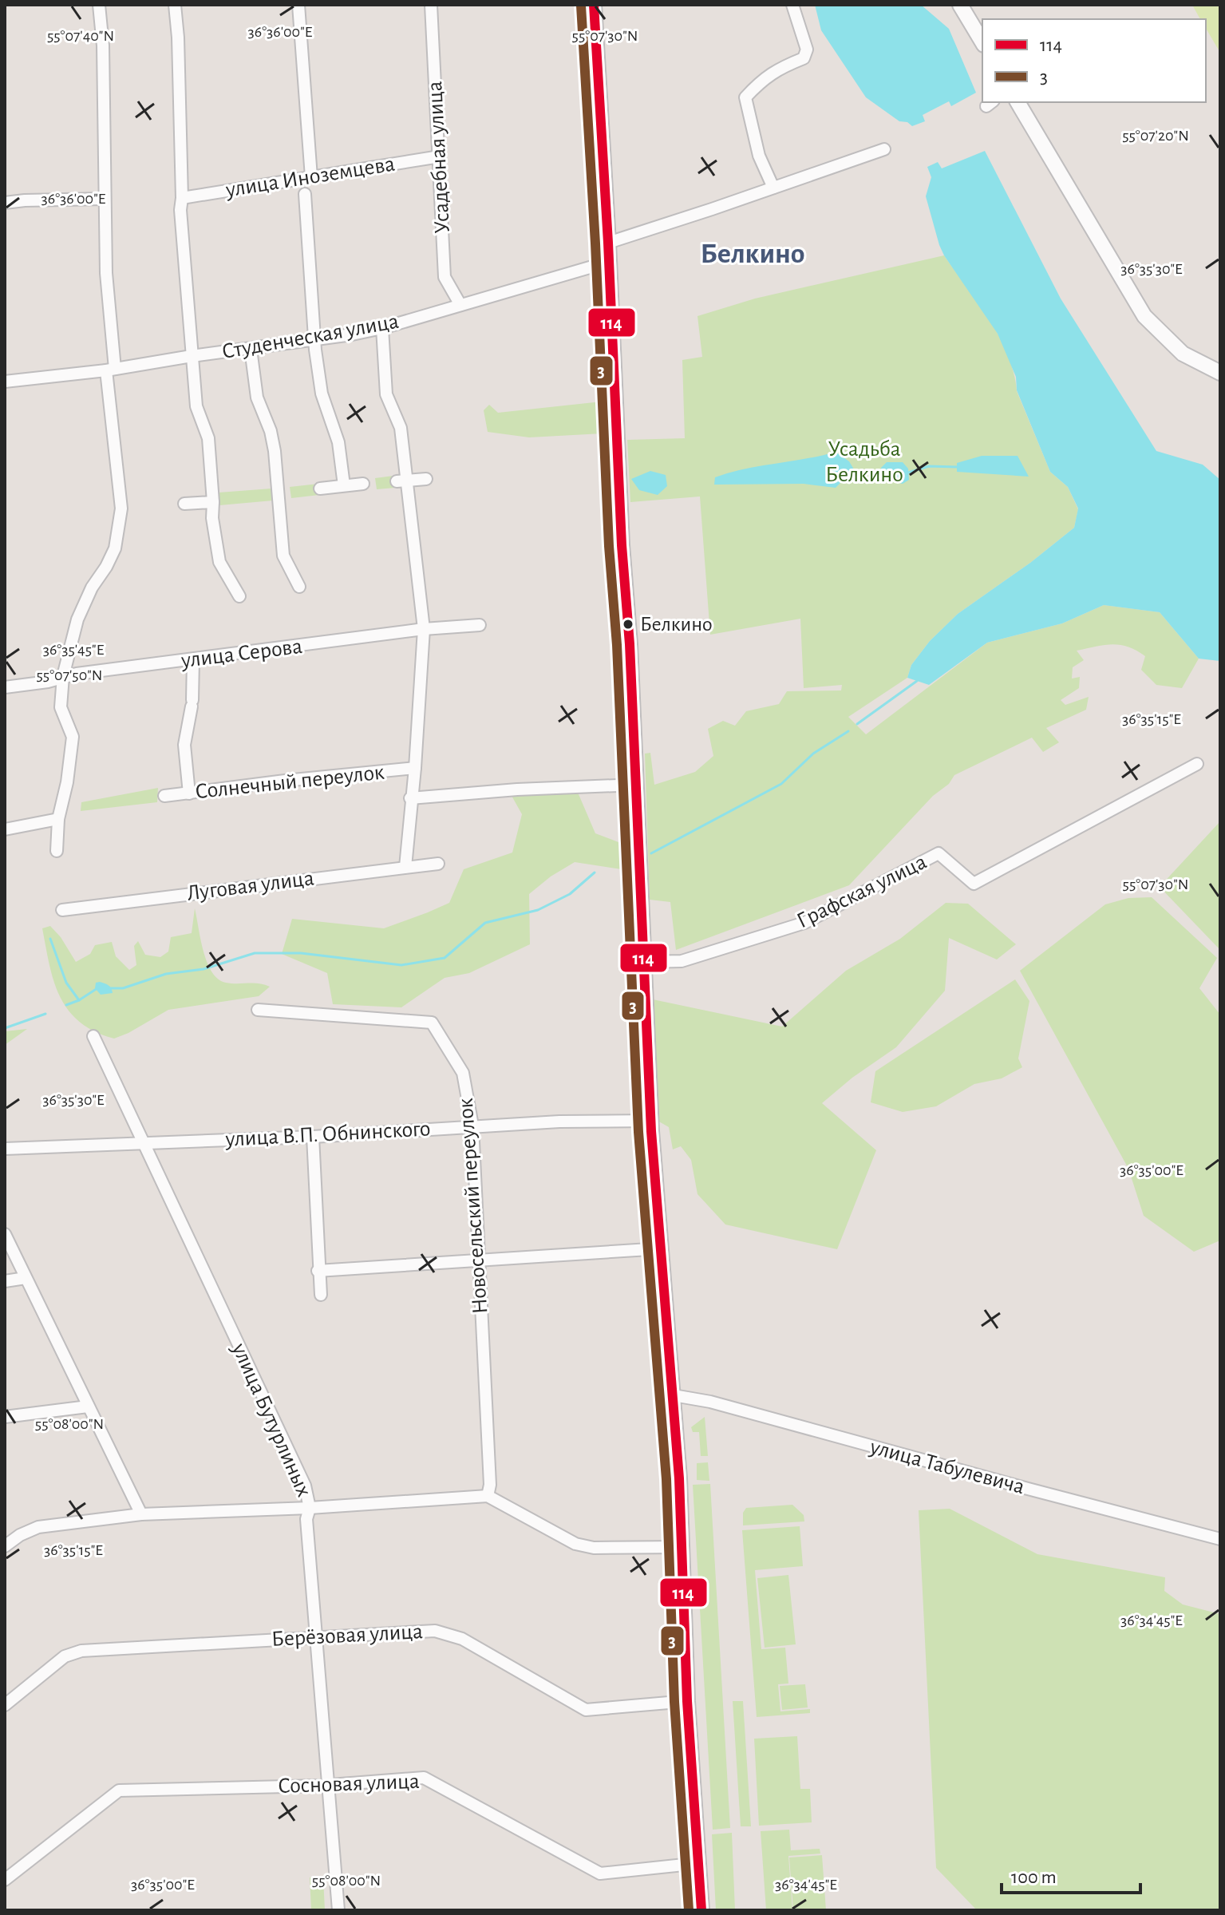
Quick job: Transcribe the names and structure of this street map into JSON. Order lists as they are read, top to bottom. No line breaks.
{"streets":{"street":["Усадебная улица","улица Иноземцева","Студенческая улица","улица Серова","Солнечный переулок","Луговая улица","Графская улица","улица В.П. Обнинского","Новосельский переулок","улица Бутурлиных","улица Табулевича","Берёзовая улица","Сосновая улица"]},"crossings":[["Усадебная улица","улица Иноземцева"],["Усадебная улица","Студенческая улица"],["улица В.П. Обнинского","Новосельский переулок"],["улица В.П. Обнинского","улица Бутурлиных"],["улица Бутурлиных","Берёзовая улица"],["улица Бутурлиных","Сосновая улица"]],"districts":["Белкино"],"parks":["Усадьба Белкино"],"places":["Белкино"],"lines":["transit line 114","transit line 3"],"legend":["114","3"],"scale_bar":"100 m","coordinates":["36°36'00\"E","55°07'40\"N","55°07'30\"N","55°07'20\"N","36°35'30\"E","36°35'45\"E","55°07'50\"N","36°35'15\"E","36°35'00\"E","55°08'00\"N","36°34'45\"E"]}
